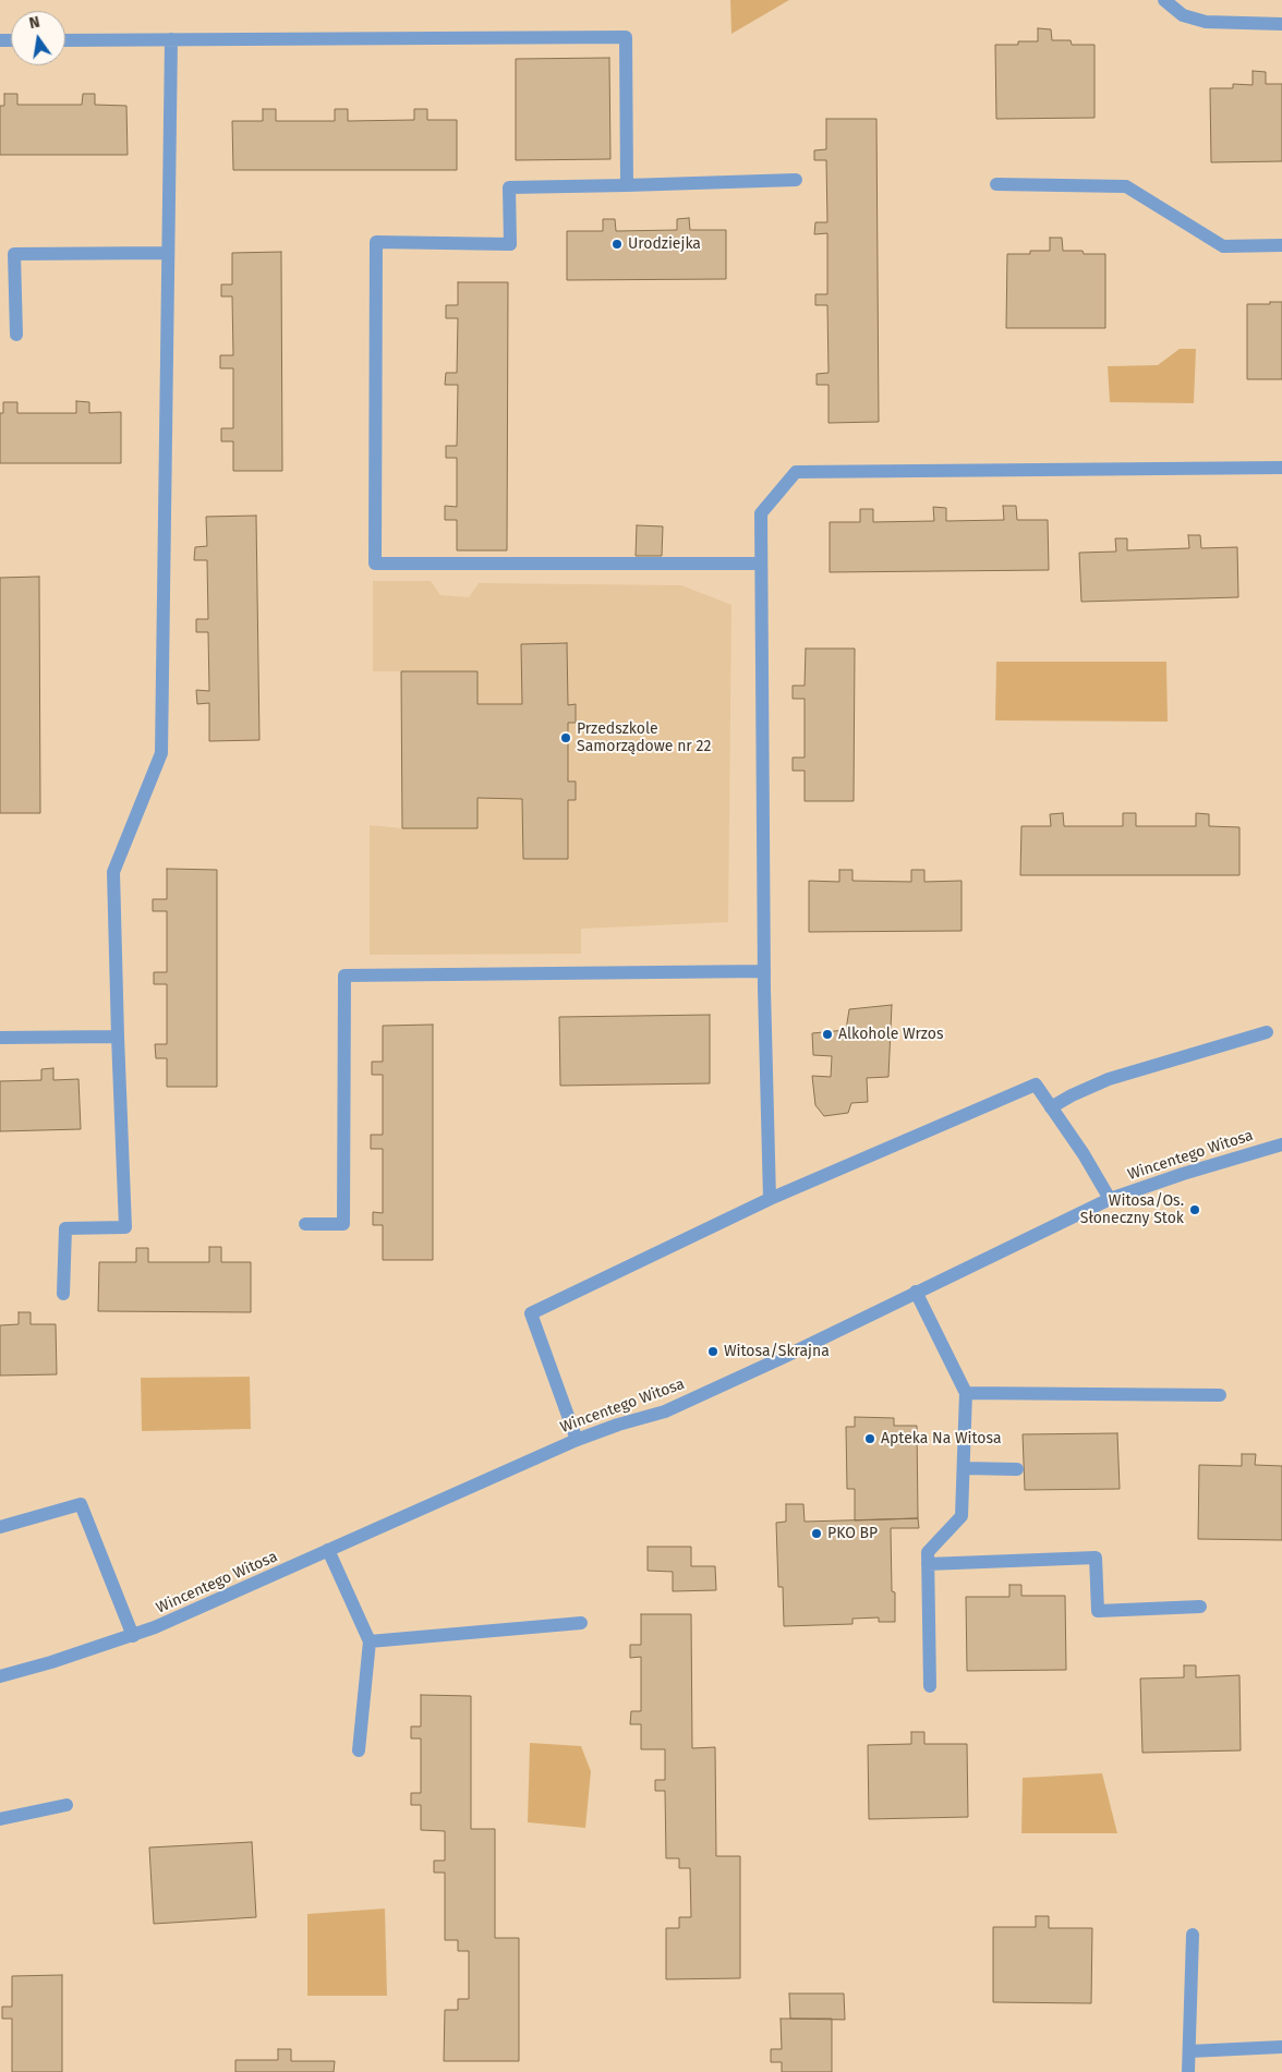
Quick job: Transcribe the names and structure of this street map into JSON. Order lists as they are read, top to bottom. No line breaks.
{"streets":{"street":["Wincentego Witosa"]},"places":["Urodziejka","Przedszkole Samorządowe nr 22","Alkohole Wrzos","Witosa/Os. Słoneczny Stok","Witosa/Skrajna","Apteka Na Witosa","PKO BP"],"north":"top"}
